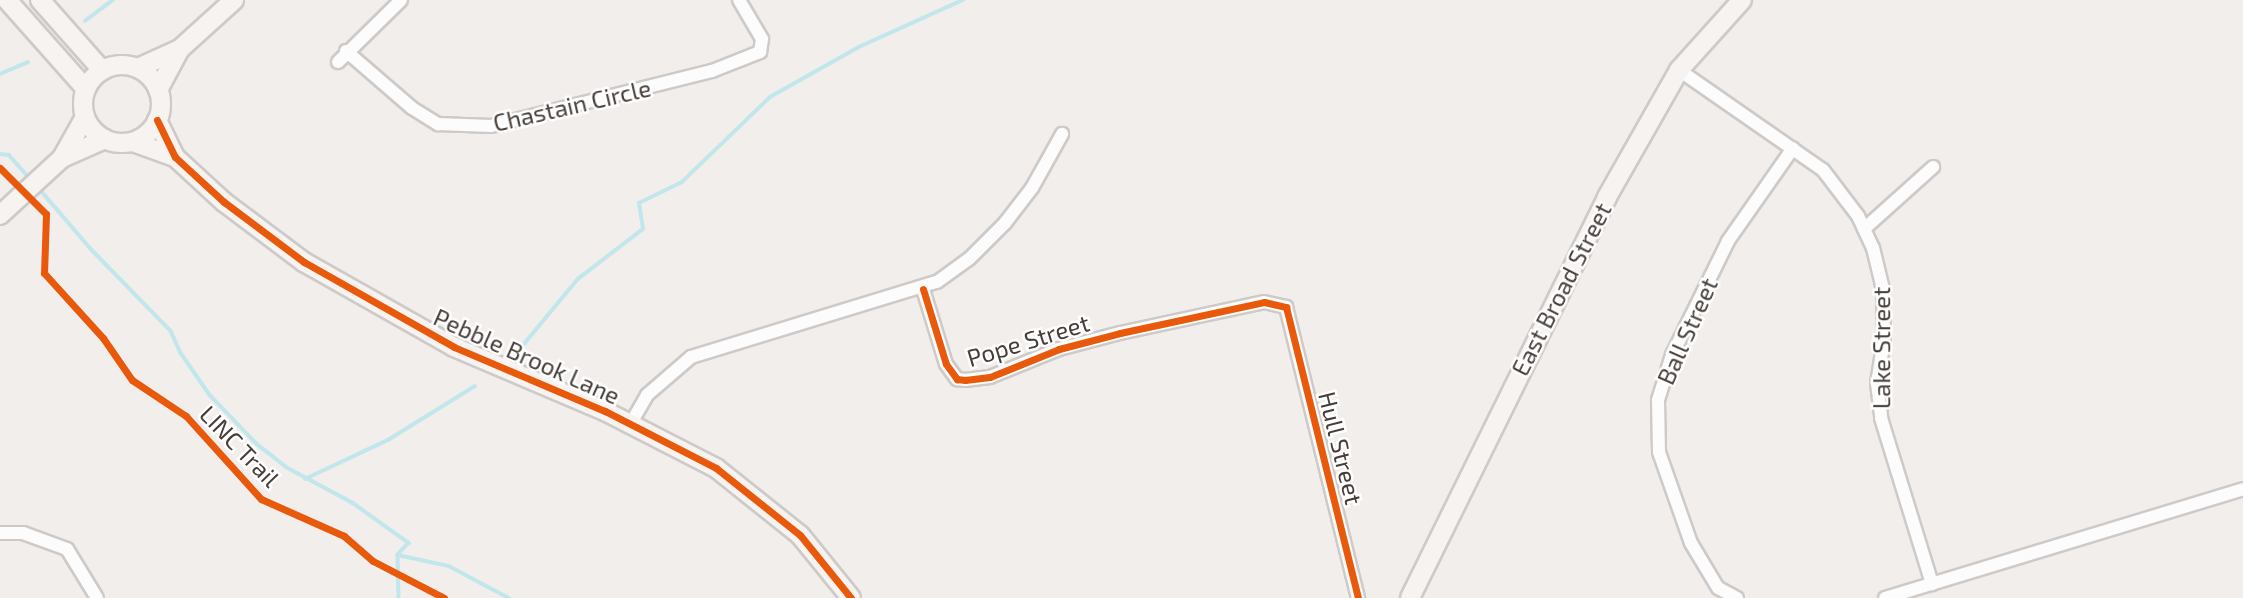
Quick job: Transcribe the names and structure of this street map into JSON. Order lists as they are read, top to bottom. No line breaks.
{"streets":{"street":["Chastain Circle","East Broad Street","Ball Street","Pope Street","Lake Street","Pebble Brook Lane","Hull Street"],"cycle path":["LINC Trail"]},"crossings":[["East Broad Street","Lake Street"],["Ball Street","Lake Street"],["Pope Street","Hull Street"]]}
